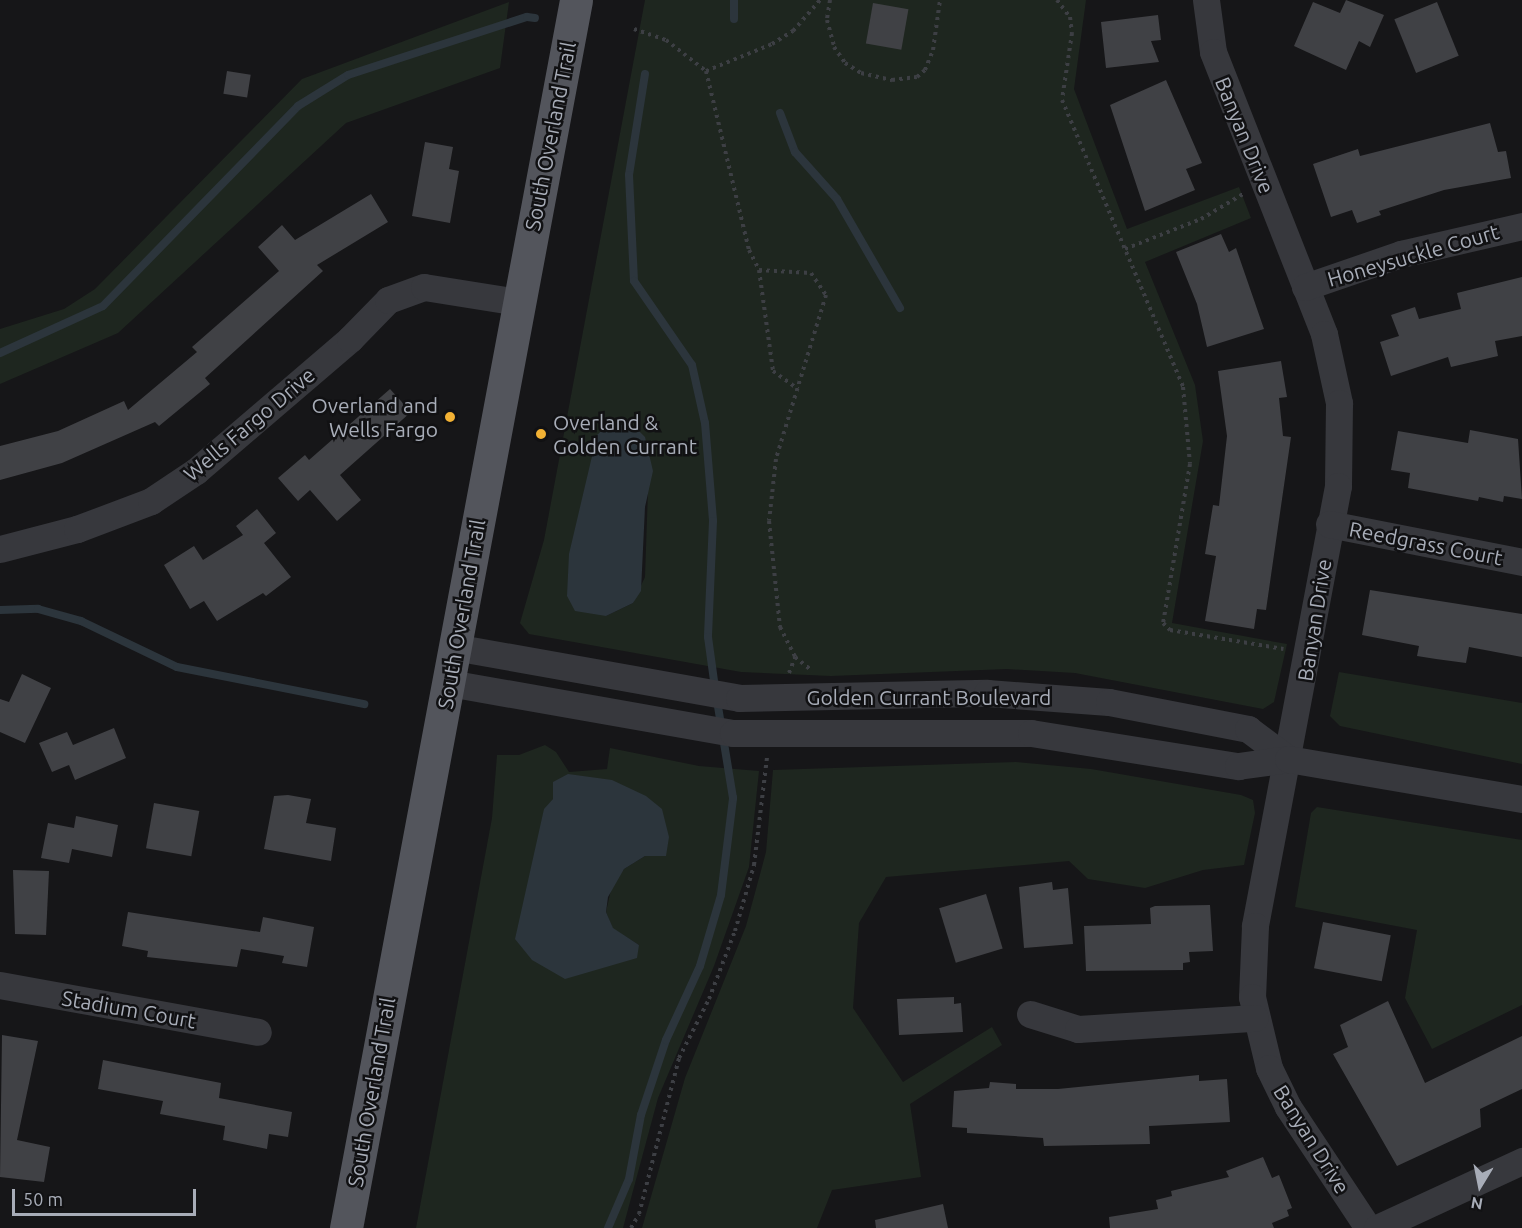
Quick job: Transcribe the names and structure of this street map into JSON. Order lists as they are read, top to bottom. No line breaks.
{"streets":{"main road":["South Overland Trail"],"street":["Banyan Drive","Honeysuckle Court","Wells Fargo Drive","Reedgrass Court","Golden Currant Boulevard","Stadium Court"]},"crossings":[["Banyan Drive","Honeysuckle Court"],["Banyan Drive","Reedgrass Court"],["Banyan Drive","Golden Currant Boulevard"],["South Overland Trail","Wells Fargo Drive"],["South Overland Trail","Golden Currant Boulevard"]],"places":["Overland and Wells Fargo","Overland & Golden Currant"],"scale_bar":"50 m","north":"bottom"}
